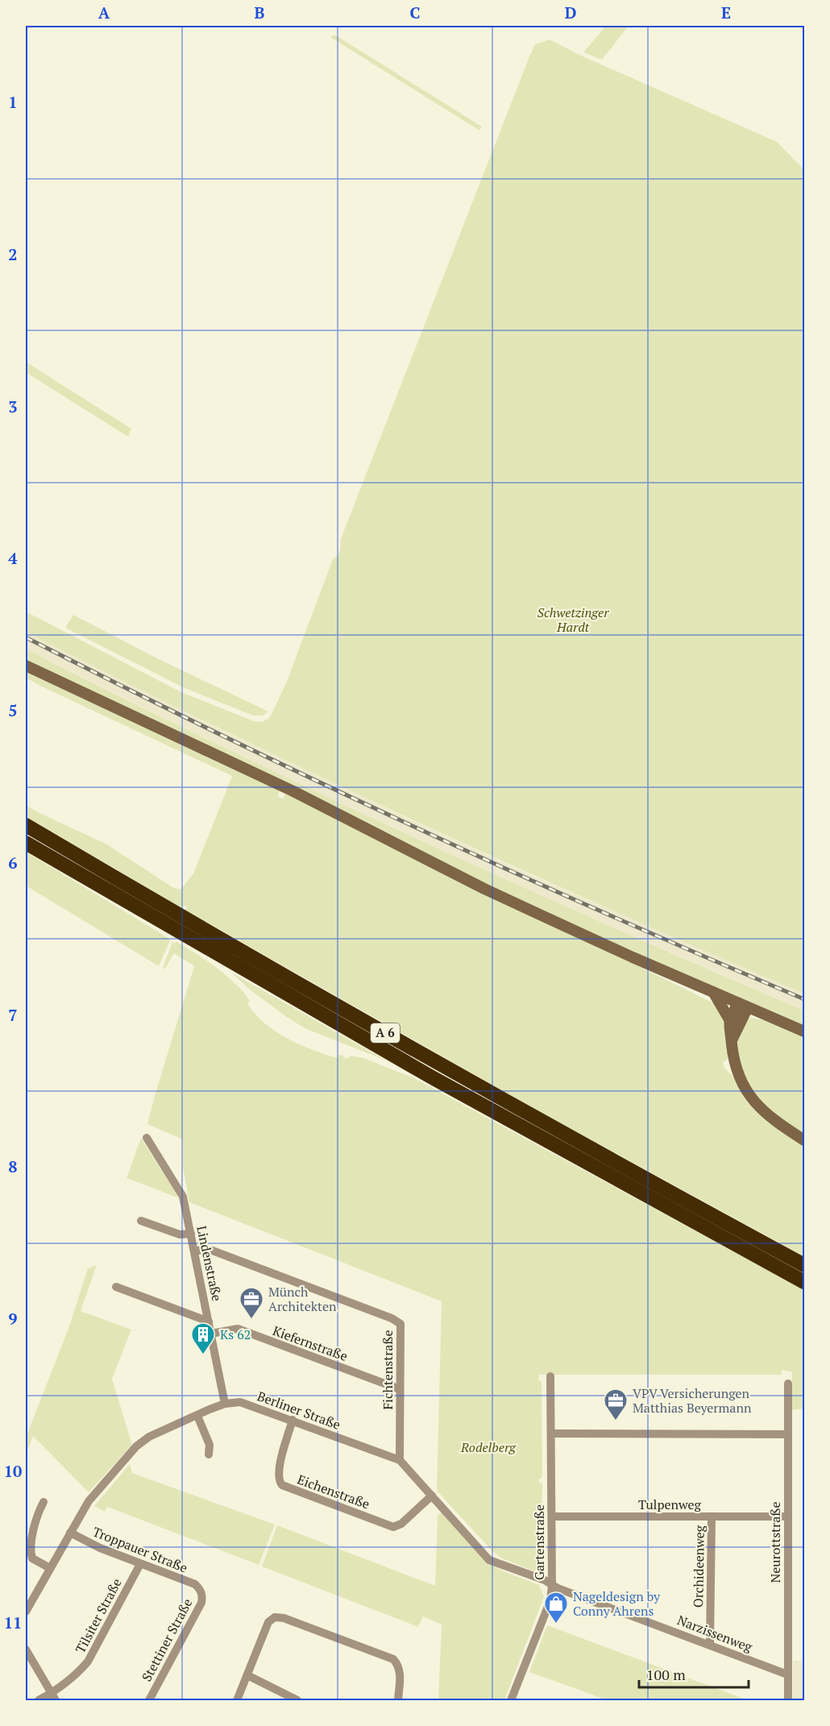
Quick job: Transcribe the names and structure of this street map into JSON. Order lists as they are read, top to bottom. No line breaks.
{"streets":{"highway":["A 6"],"street":["Lindenstraße","Kiefernstraße","Fichtenstraße","Berliner Straße","Eichenstraße","Tulpenweg","Gartenstraße","Neurottstraße","Troppauer Straße","Orchideenweg","Tilsiter Straße","Narzissenweg","Stettiner Straße"]},"crossings":[["Lindenstraße","Kiefernstraße"],["Lindenstraße","Fichtenstraße"],["Lindenstraße","Berliner Straße"],["Kiefernstraße","Fichtenstraße"],["Fichtenstraße","Berliner Straße"],["Berliner Straße","Eichenstraße"],["Berliner Straße","Gartenstraße"],["Berliner Straße","Troppauer Straße"],["Berliner Straße","Narzissenweg"],["Tulpenweg","Gartenstraße"],["Tulpenweg","Neurottstraße"],["Tulpenweg","Orchideenweg"],["Gartenstraße","Narzissenweg"],["Neurottstraße","Narzissenweg"],["Troppauer Straße","Tilsiter Straße"],["Troppauer Straße","Stettiner Straße"],["Orchideenweg","Narzissenweg"]],"parks":["Schwetzinger Hardt","Rodelberg"],"places":{"office":["Münch Architekten","VPV Versicherungen Matthias Beyermann"],"building":["Ks 62"],"shop":["Nageldesign by Conny Ahrens"]},"scale_bar":"100 m","grid":{"columns":["A","B","C","D","E"],"rows":["1","2","3","4","5","6","7","8","9","10","11"]}}
